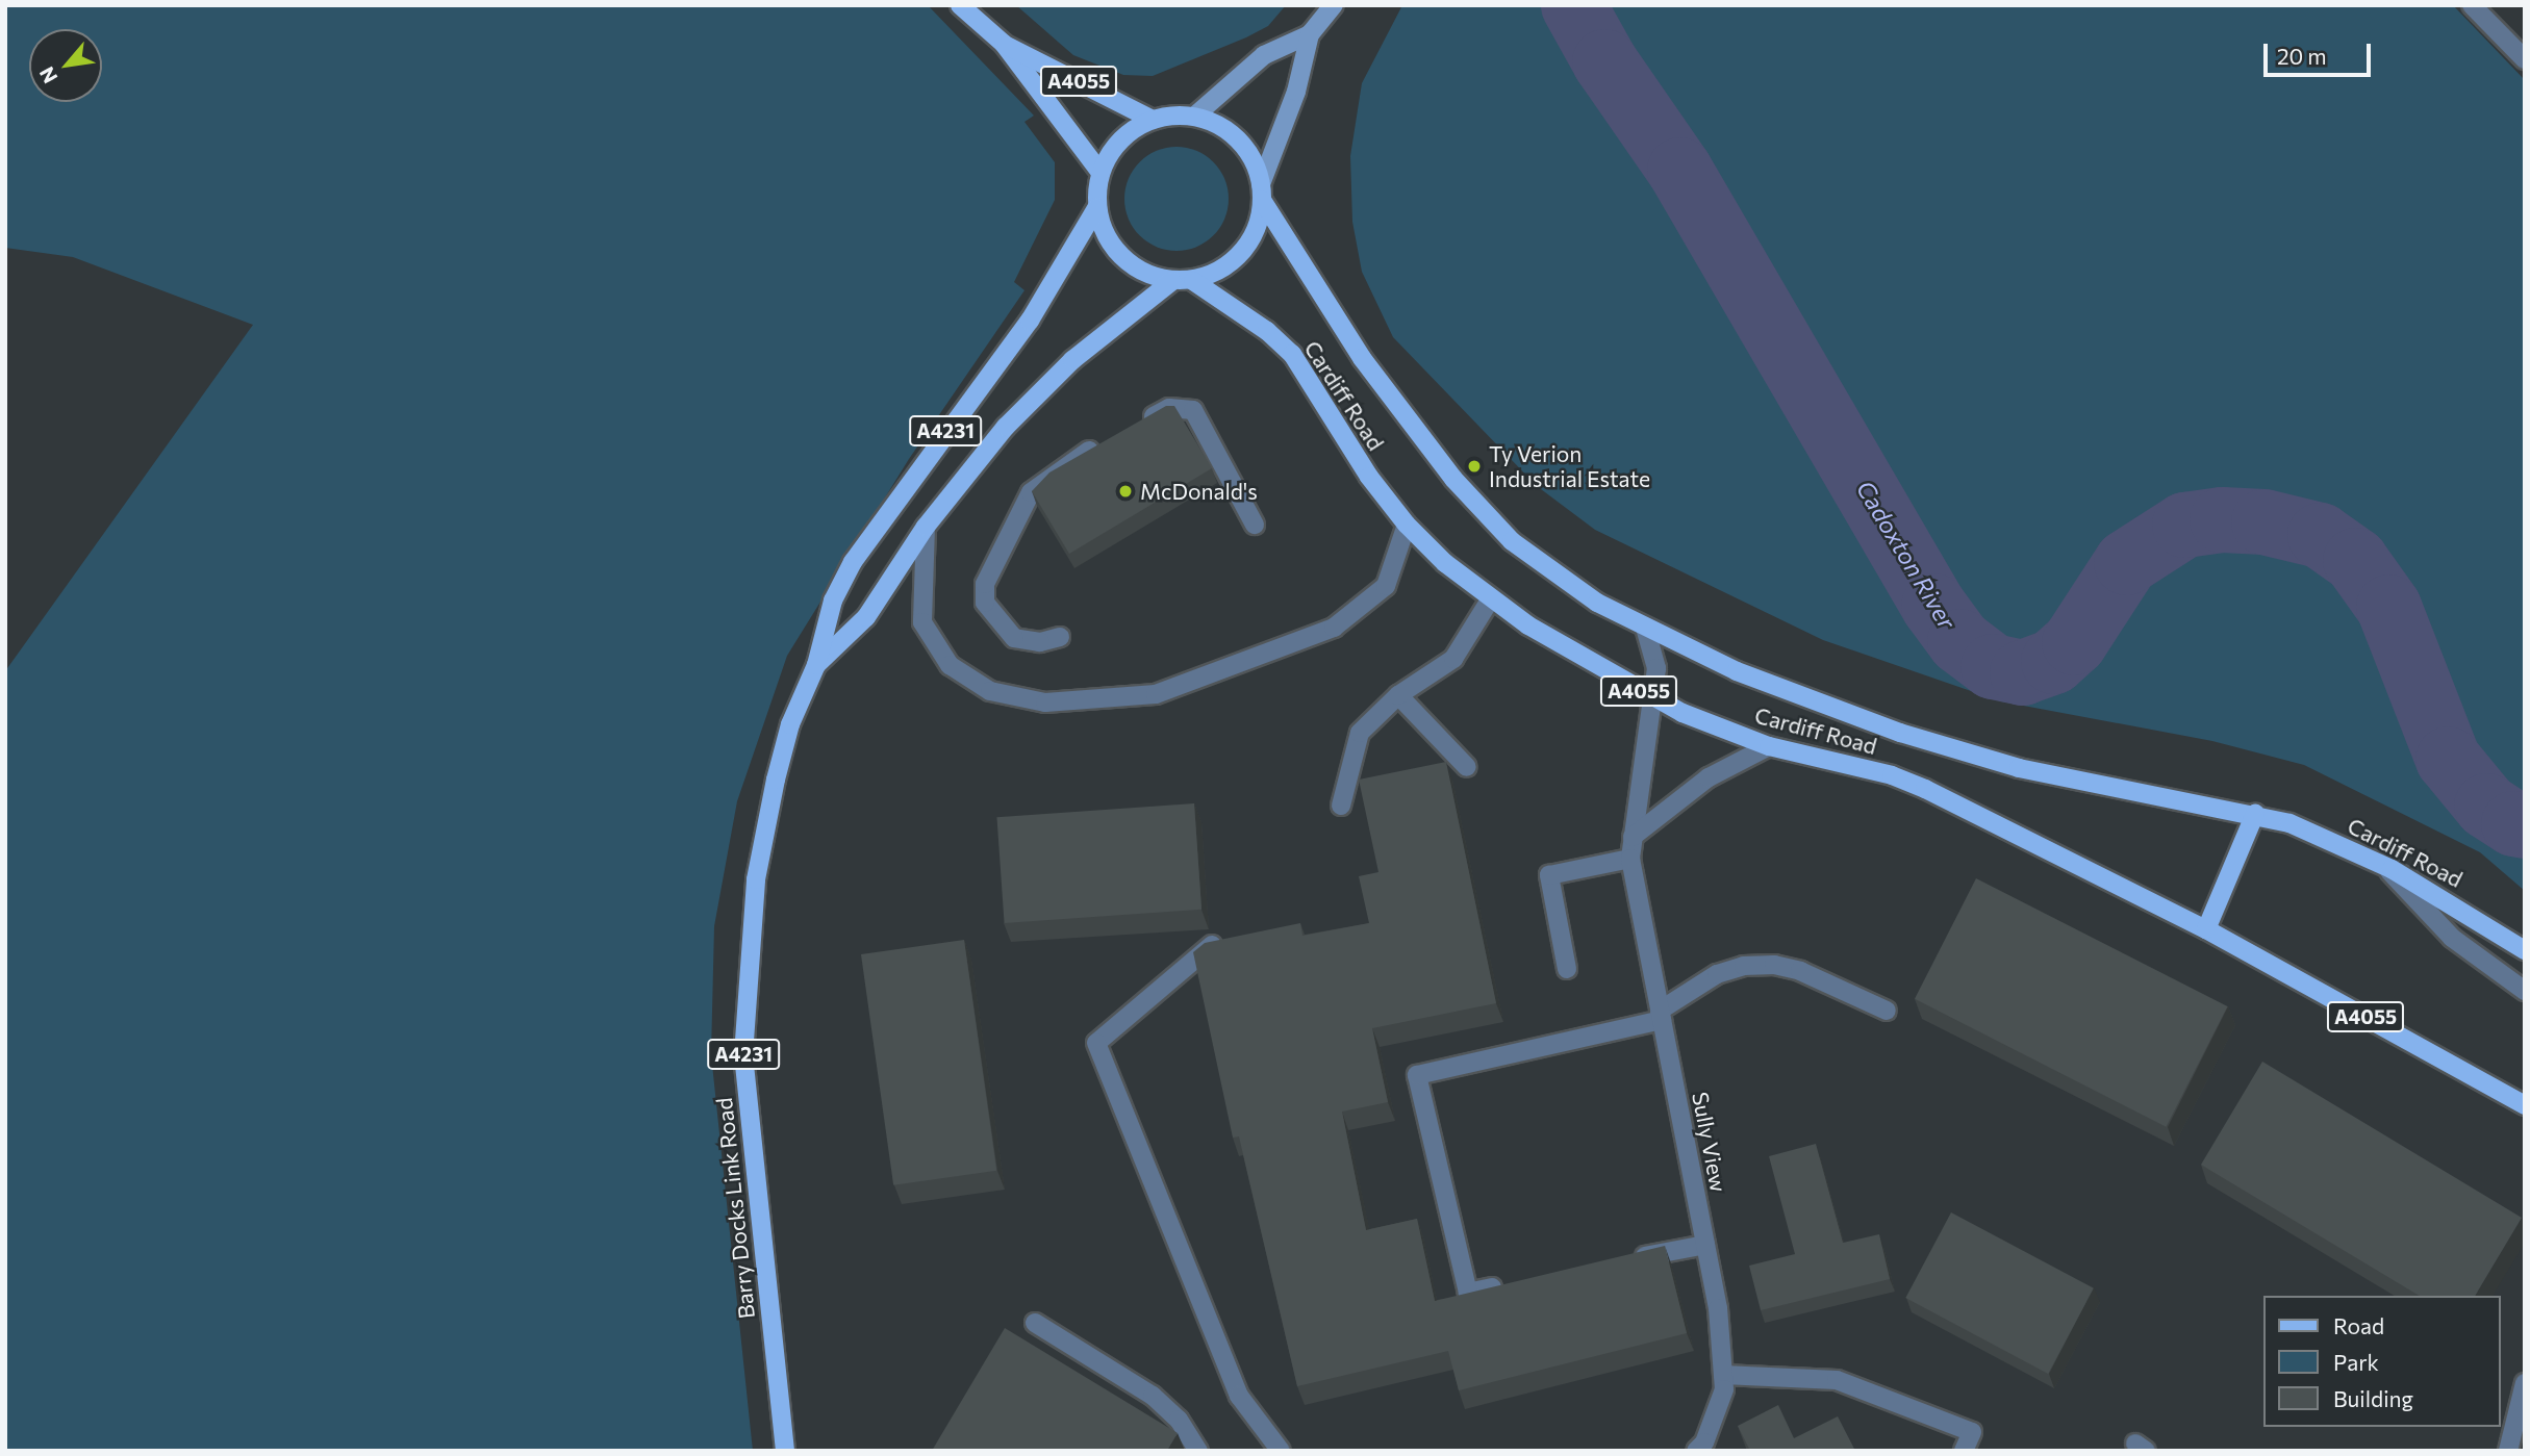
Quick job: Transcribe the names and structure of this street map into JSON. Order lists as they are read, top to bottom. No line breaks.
{"streets":{"main road":["A4055","Cardiff Road","A4231","Barry Docks Link Road"],"street":["Sully View"]},"crossings":[["A4055","Cardiff Road"],["A4055","Barry Docks Link Road"],["Cardiff Road","Sully View"],["Cardiff Road","Barry Docks Link Road"]],"water":["Cadoxton River"],"places":["Ty Verion Industrial Estate","McDonald's"],"legend":["Road","Park","Building"],"scale_bar":"20 m","north":"bottom left"}
